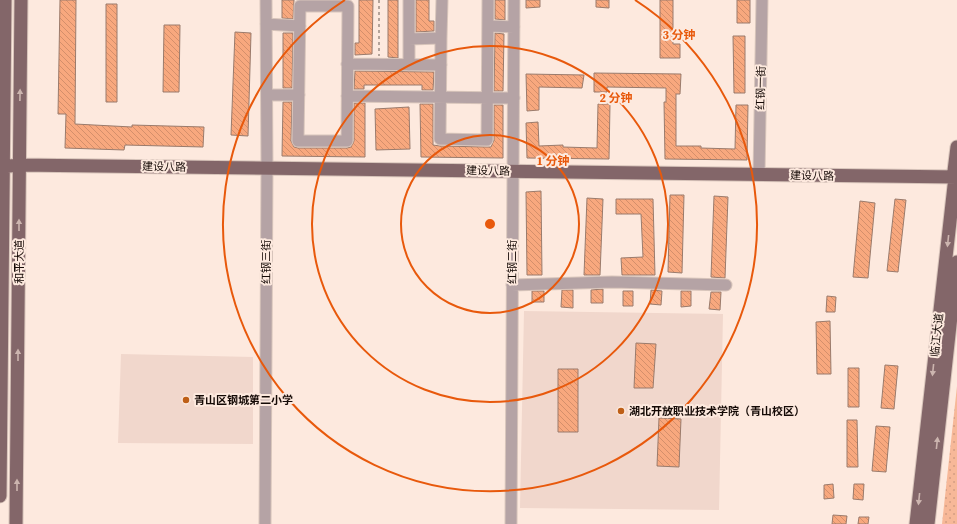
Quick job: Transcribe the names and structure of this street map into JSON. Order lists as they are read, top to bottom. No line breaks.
{"streets":{"main road":["建设八路","和平大道","临江大道"],"street":["红钢一街","红钢三街","红钢二街"]},"crossings":[["红钢一街","建设八路"],["建设八路","和平大道"],["建设八路","红钢三街"],["建设八路","红钢二街"],["建设八路","临江大道"]],"places":["青山区钢城第二小学","湖北开放职业技术学院（青山校区）"],"rings":["3 分钟","2 分钟","1 分钟"]}
